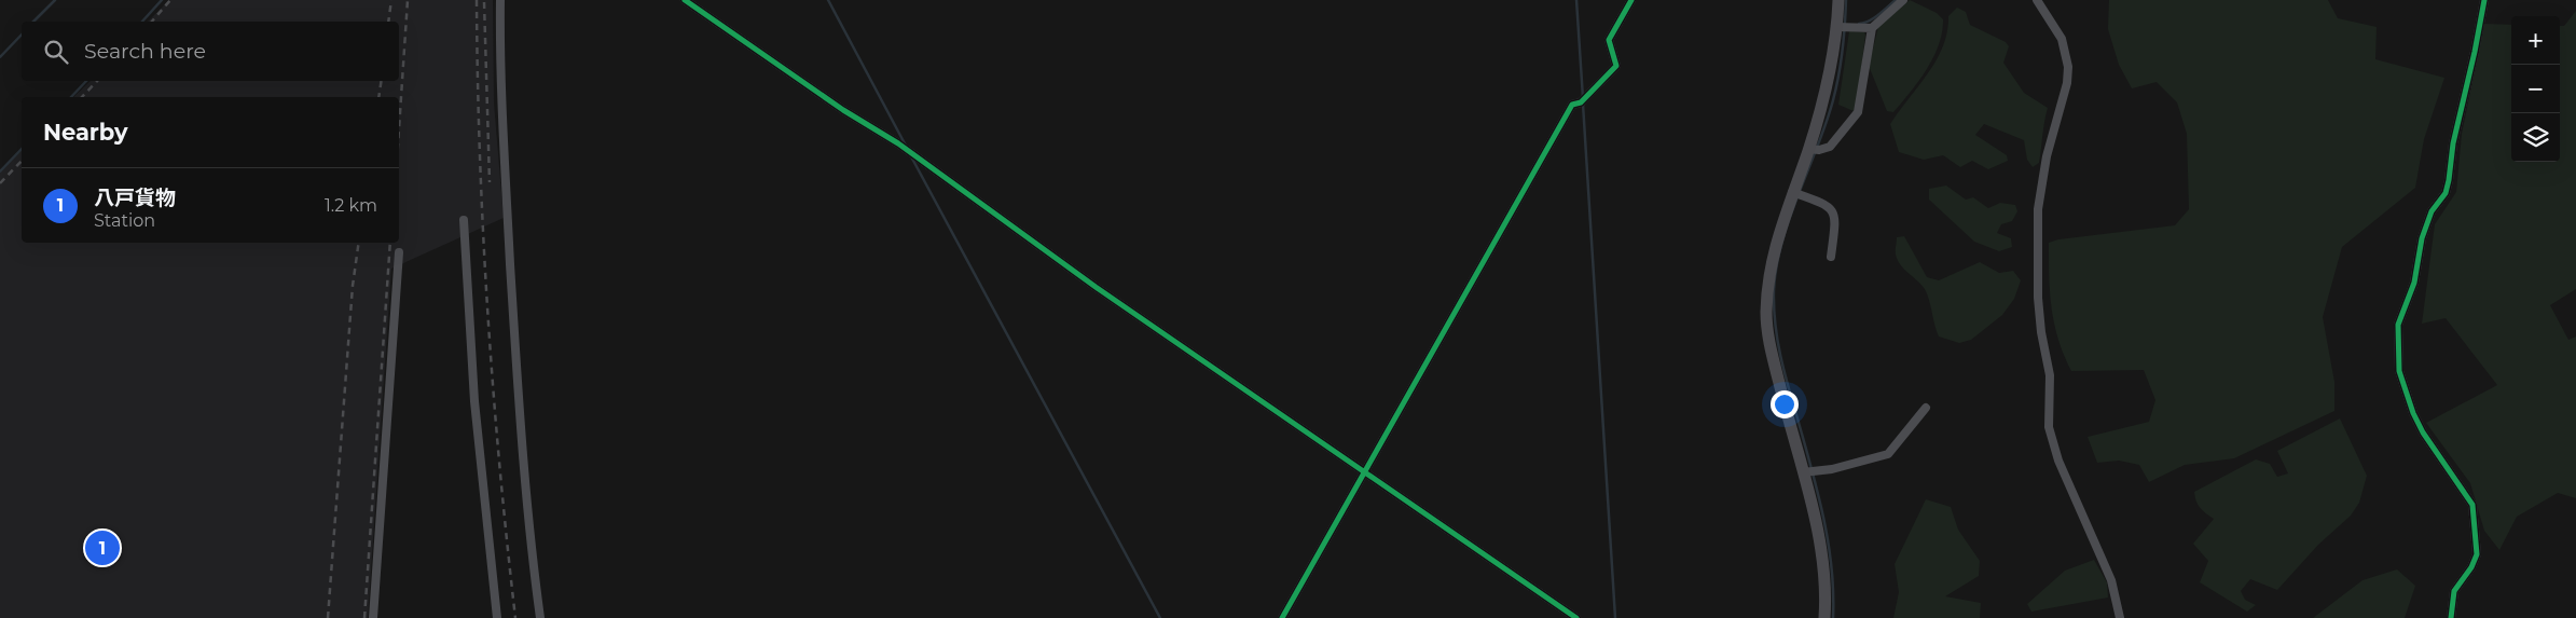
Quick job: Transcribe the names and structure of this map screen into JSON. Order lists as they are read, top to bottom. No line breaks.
{"page":{"map_buttons":["+","−"],"search":"Search here","heading":"Nearby","list":[{"mark":"1","name":"八戸貨物","note":"Station","value":"1.2 km"}],"pins":"1"}}
